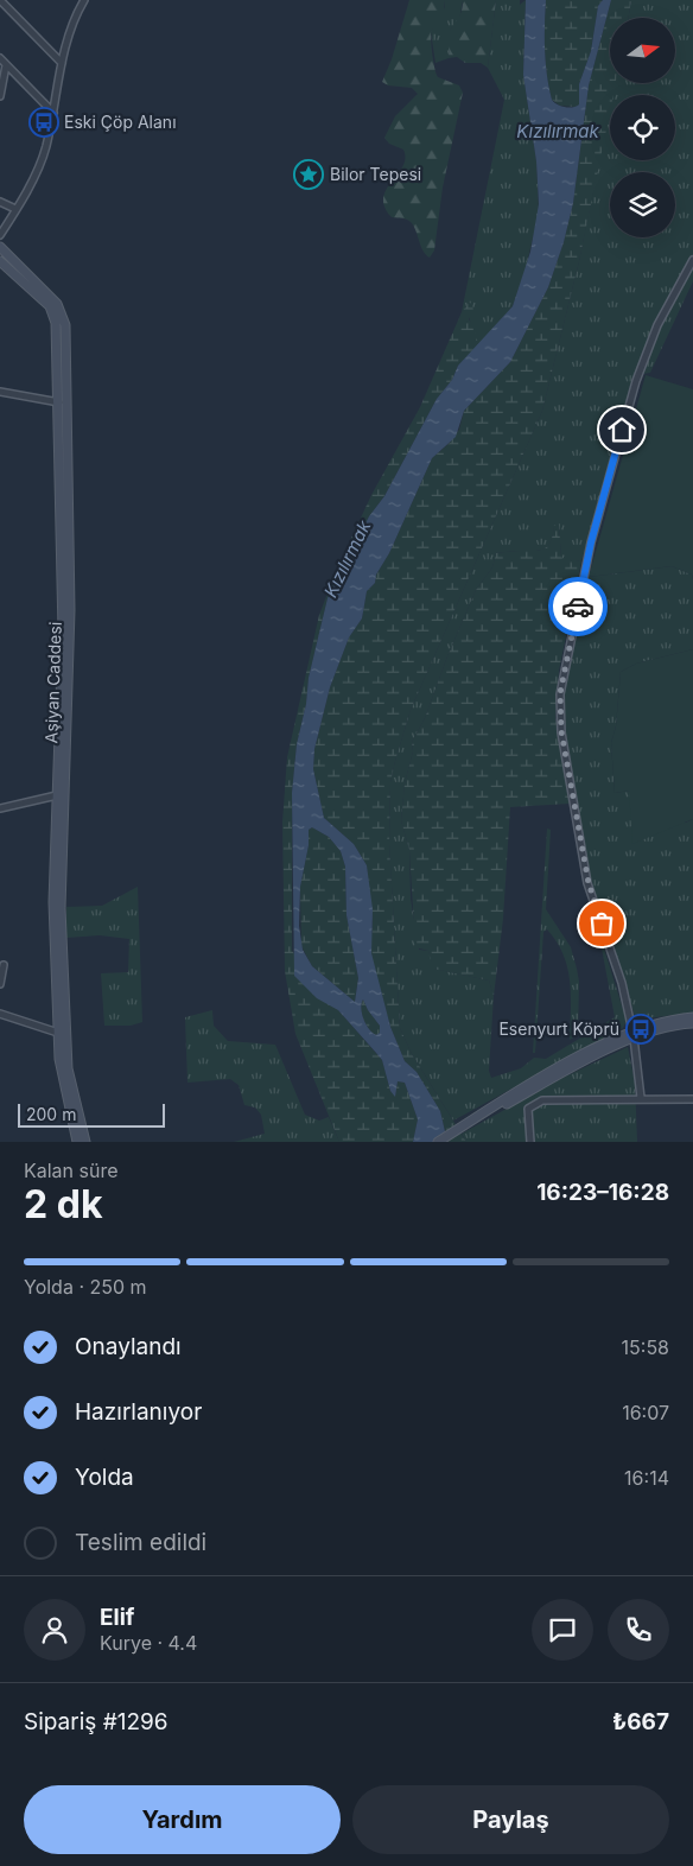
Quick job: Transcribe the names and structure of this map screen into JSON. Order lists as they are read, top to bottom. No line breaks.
{"streets":{"street":["Aşiyan Caddesi"]},"water":["Kızılırmak"],"places":{"bus stop":["Eski Çöp Alanı","Esenyurt Köprü"],"place":["Bilor Tepesi"]},"scale_bar":"200 m","north":"right","page":{"scale":"200 m","heading":["2 dk","Kalan süre","16:23–16:28"],"panel":["Elif","Kurye · 4.4","Sipariş #1296","₺667"],"bar":"Yolda · 250 m","list":[["Onaylandı","15:58"],["Hazırlanıyor","16:07"],["Yolda","16:14"],"Teslim edildi"],"buttons":["Yardım","Paylaş"]}}
